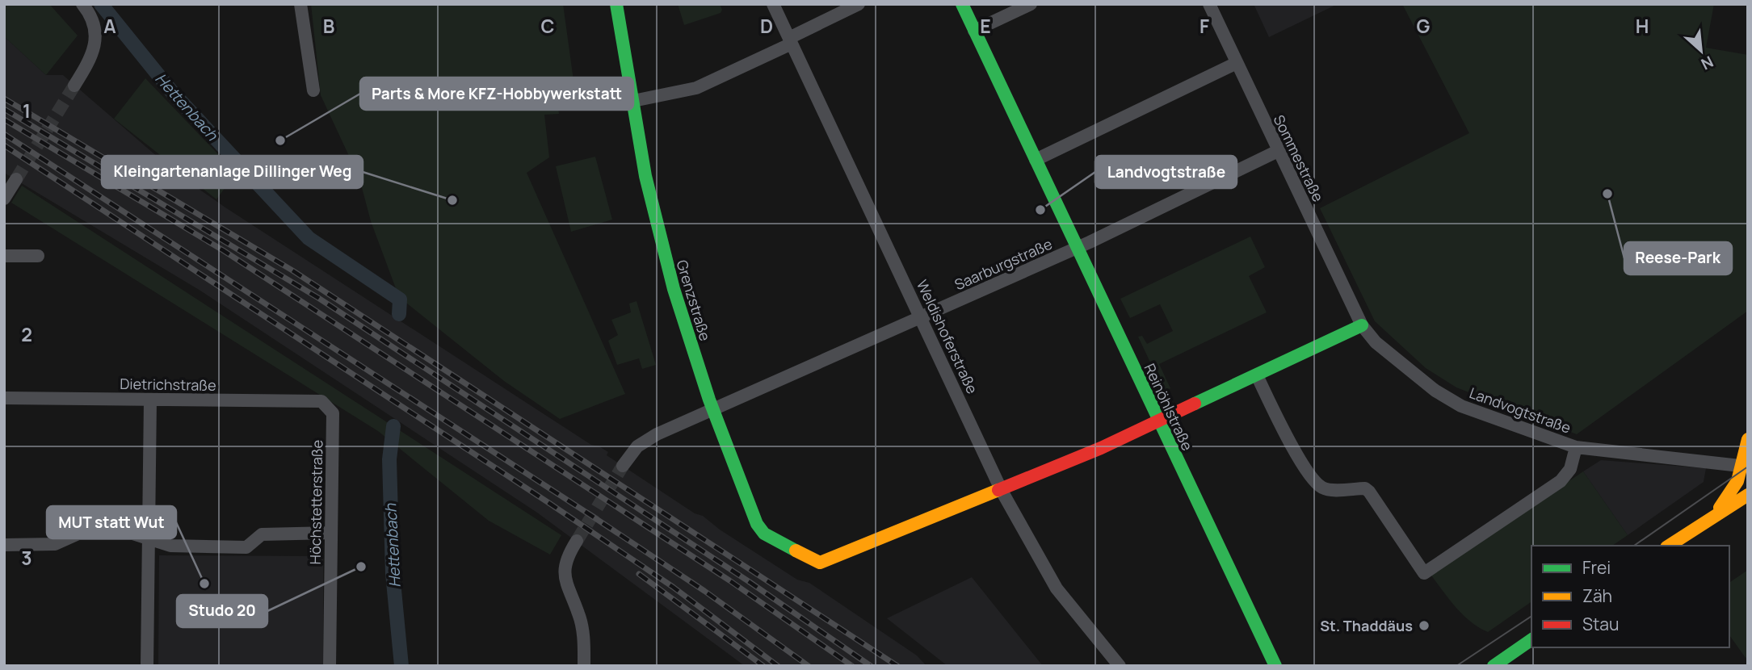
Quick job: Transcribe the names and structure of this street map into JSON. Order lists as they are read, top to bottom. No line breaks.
{"streets":{"street":["Sommestraße","Saarburgstraße","Grenzstraße","Weldishoferstraße","Dietrichstraße","Reinöhlstraße","Landvogtstraße","Höchstetterstraße"]},"crossings":[["Sommestraße","Saarburgstraße"],["Sommestraße","Landvogtstraße"],["Saarburgstraße","Grenzstraße"],["Saarburgstraße","Weldishoferstraße"],["Saarburgstraße","Reinöhlstraße"],["Grenzstraße","Weldishoferstraße"],["Dietrichstraße","Höchstetterstraße"]],"water":["Hettenbach"],"places":["Parts & More KFZ-Hobbywerkstatt","Reese-Park","Kleingartenanlage Dillinger Weg","Landvogtstraße","Studo 20","MUT statt Wut","St. Thaddäus"],"legend":["Frei","Zäh","Stau"],"north":"bottom right","grid":{"columns":["A","B","C","D","E","F","G","H"],"rows":["1","2","3"]}}
